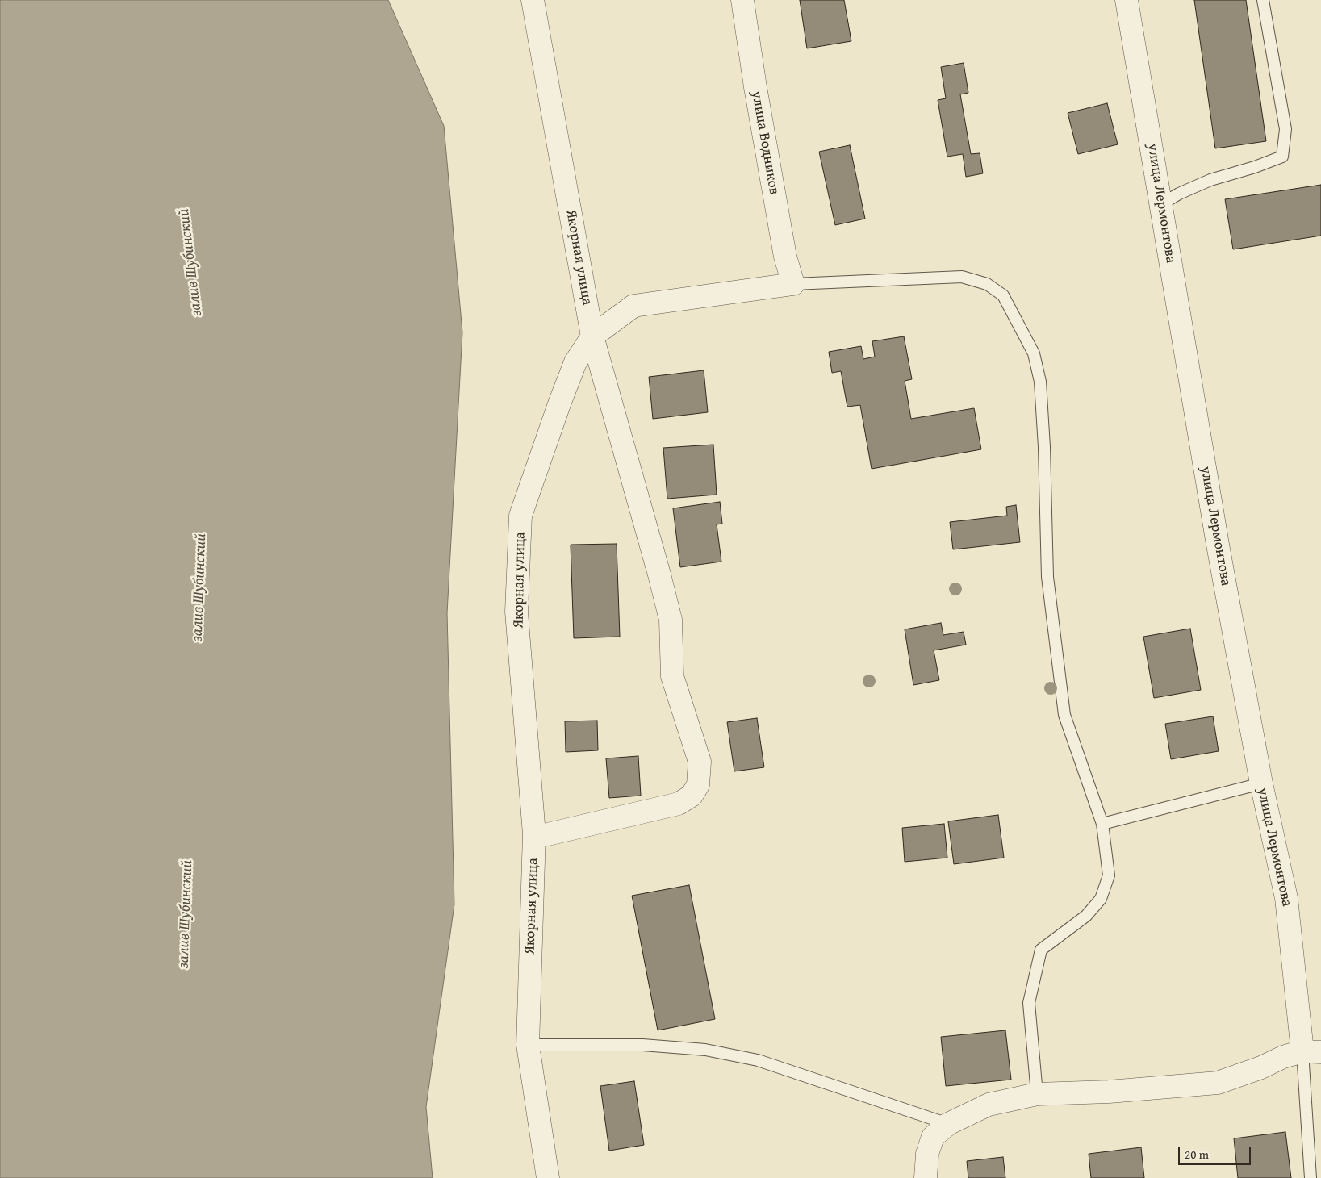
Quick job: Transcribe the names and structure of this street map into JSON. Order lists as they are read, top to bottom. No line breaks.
{"streets":{"street":["улица Водников","улица Лермонтова","Якорная улица"]},"water":["залив Шубинский"],"scale_bar":"20 m"}
